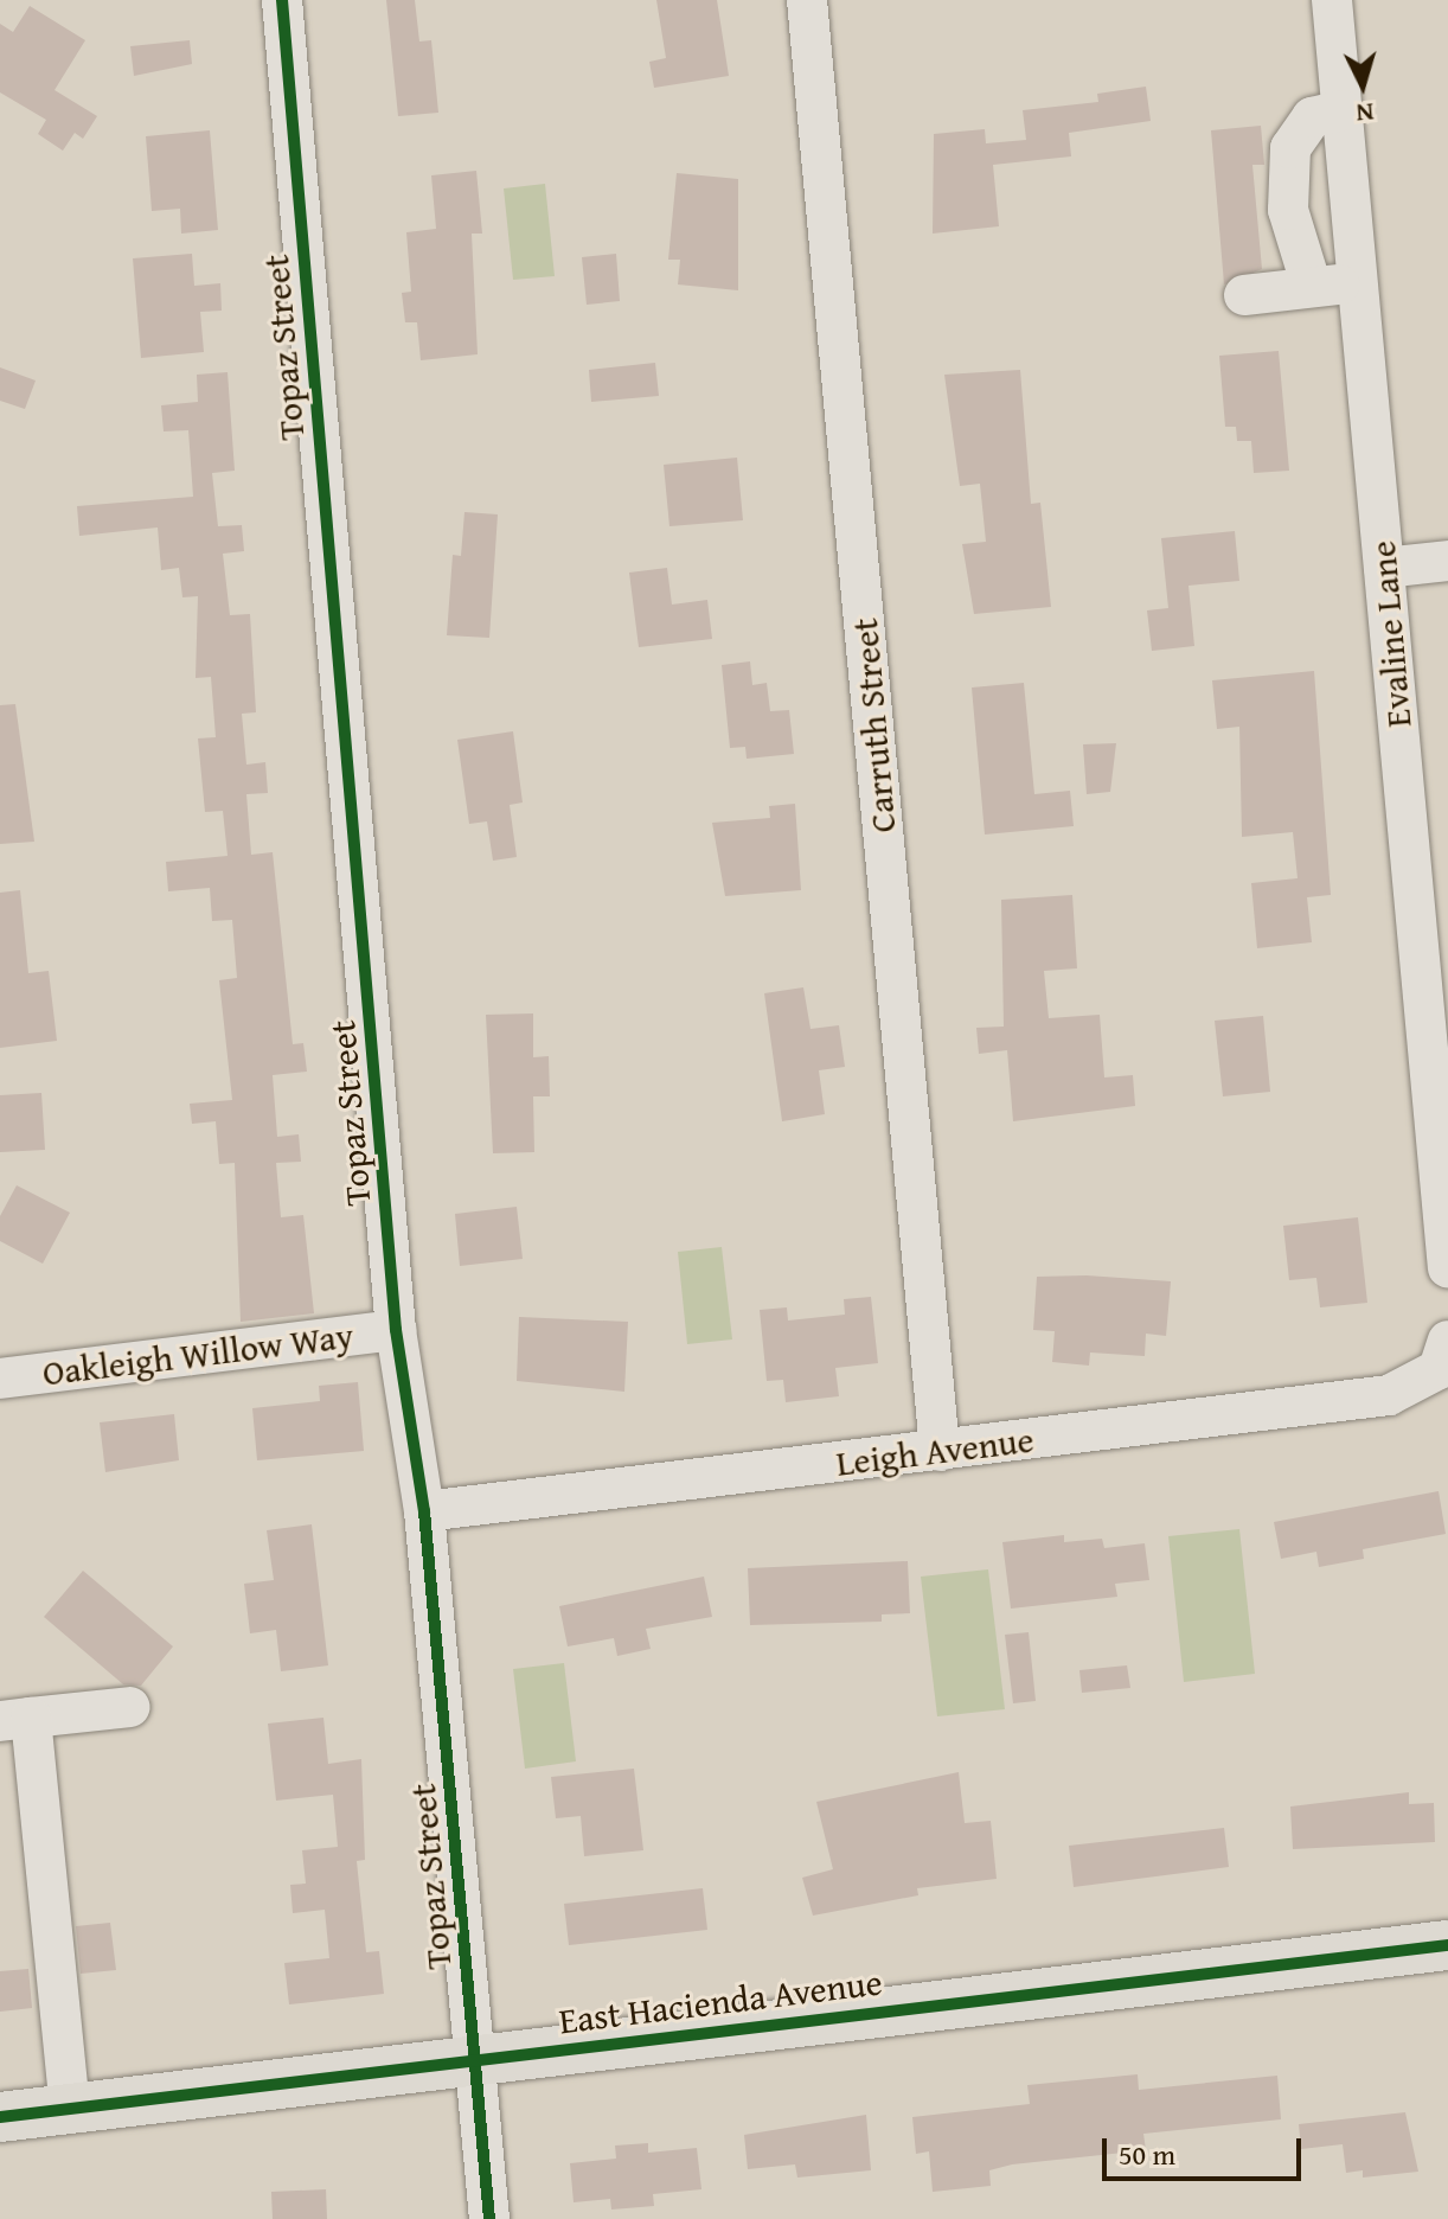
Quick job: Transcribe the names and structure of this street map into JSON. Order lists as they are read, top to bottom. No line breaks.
{"streets":{"main road":["East Hacienda Avenue"],"street":["Topaz Street","Evaline Lane","Carruth Street","Oakleigh Willow Way","Leigh Avenue"]},"crossings":[["Topaz Street","Oakleigh Willow Way"],["Topaz Street","Leigh Avenue"],["Topaz Street","East Hacienda Avenue"],["Carruth Street","Leigh Avenue"]],"scale_bar":"50 m","north":"bottom"}
